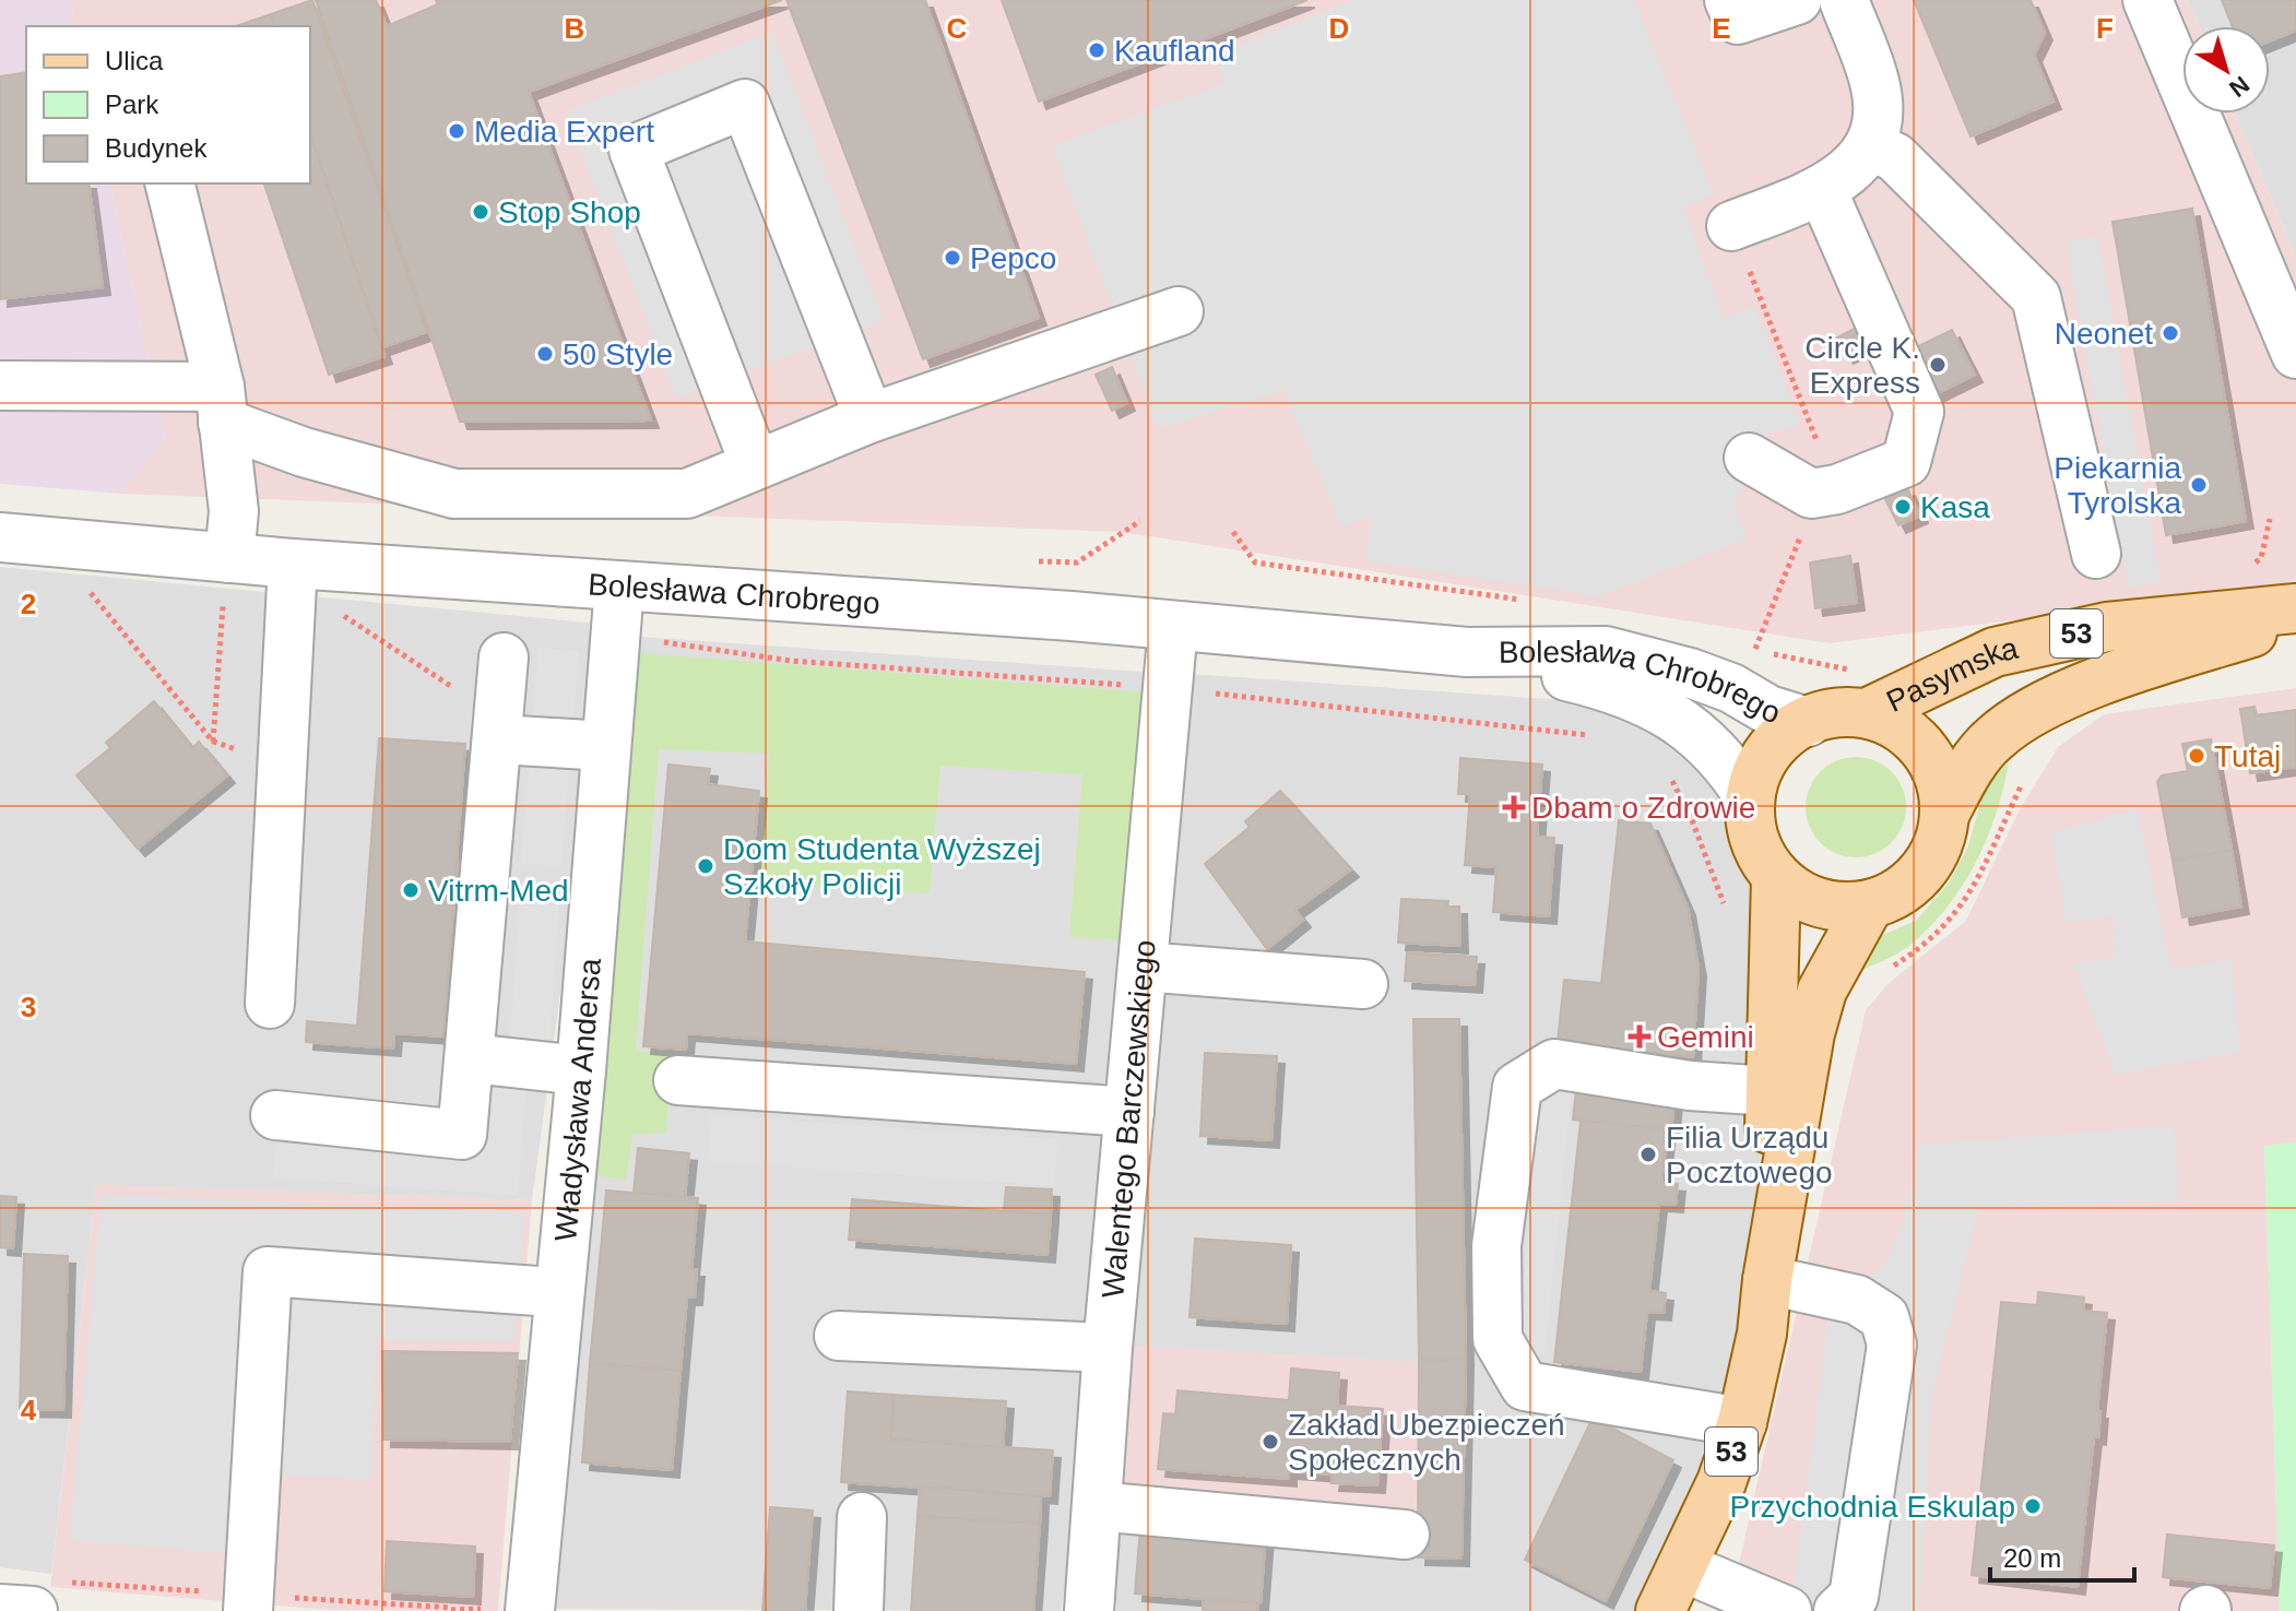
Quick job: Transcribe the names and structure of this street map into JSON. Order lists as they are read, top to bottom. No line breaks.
{"streets":{"main road":["53","Pasymska"],"street":["Bolesława Chrobrego","Władysława Andersa","Walentego Barczewskiego"]},"crossings":[["Bolesława Chrobrego","53"],["Bolesława Chrobrego","Pasymska"],["Bolesława Chrobrego","Władysława Andersa"],["Bolesława Chrobrego","Walentego Barczewskiego"],["53","Pasymska"]],"places":{"other":["Kaufland","Media Expert","Stop Shop","Pepco","Neonet","50 Style","Circle K. Express","Piekarnia Tyrolska","Kasa","Tutaj","Dom Studenta Wyższej Szkoły Policji","Vitrm-Med","Filia Urządu Pocztowego","Zakład Ubezpieczeń Społecznych","Przychodnia Eskulap"],"health":["Dbam o Zdrowie","Gemini"]},"legend":["Ulica","Park","Budynek"],"scale_bar":"20 m","north":"bottom right","grid":{"columns":["B","C","D","E","F"],"rows":["2","3","4"]}}
